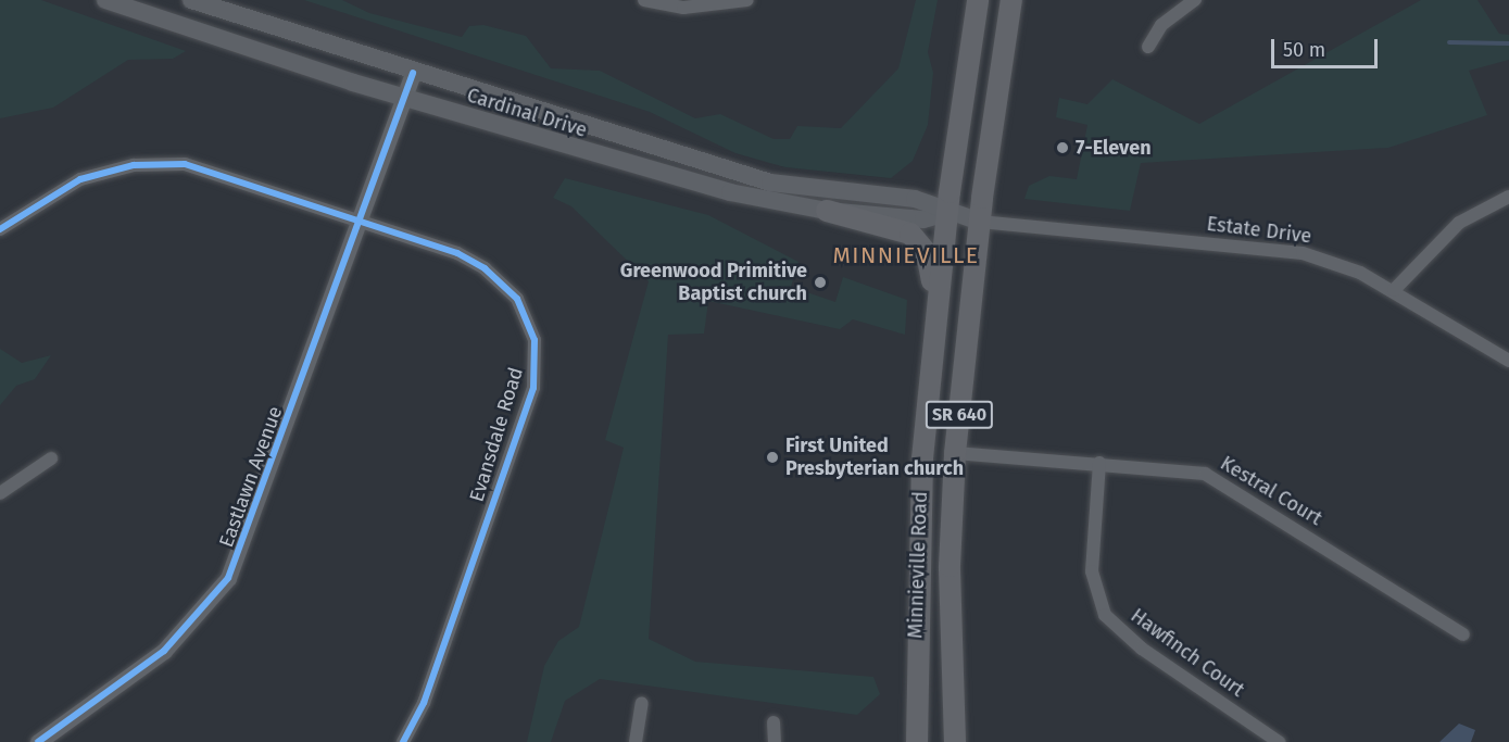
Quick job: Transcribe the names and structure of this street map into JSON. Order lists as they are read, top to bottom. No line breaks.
{"streets":{"main road":["Cardinal Drive","SR 640","Minnieville Road"],"street":["Estate Drive","Evansdale Road","Eastlawn Avenue","Kestral Court","Hawfinch Court"]},"crossings":[["Cardinal Drive","Estate Drive"],["Cardinal Drive","Eastlawn Avenue"],["Cardinal Drive","Minnieville Road"],["Estate Drive","Minnieville Road"],["Evansdale Road","Eastlawn Avenue"],["Kestral Court","Minnieville Road"],["Kestral Court","Hawfinch Court"]],"districts":["MINNIEVILLE"],"places":["7-Eleven","Greenwood Primitive Baptist church","First United Presbyterian church"],"scale_bar":"50 m"}
